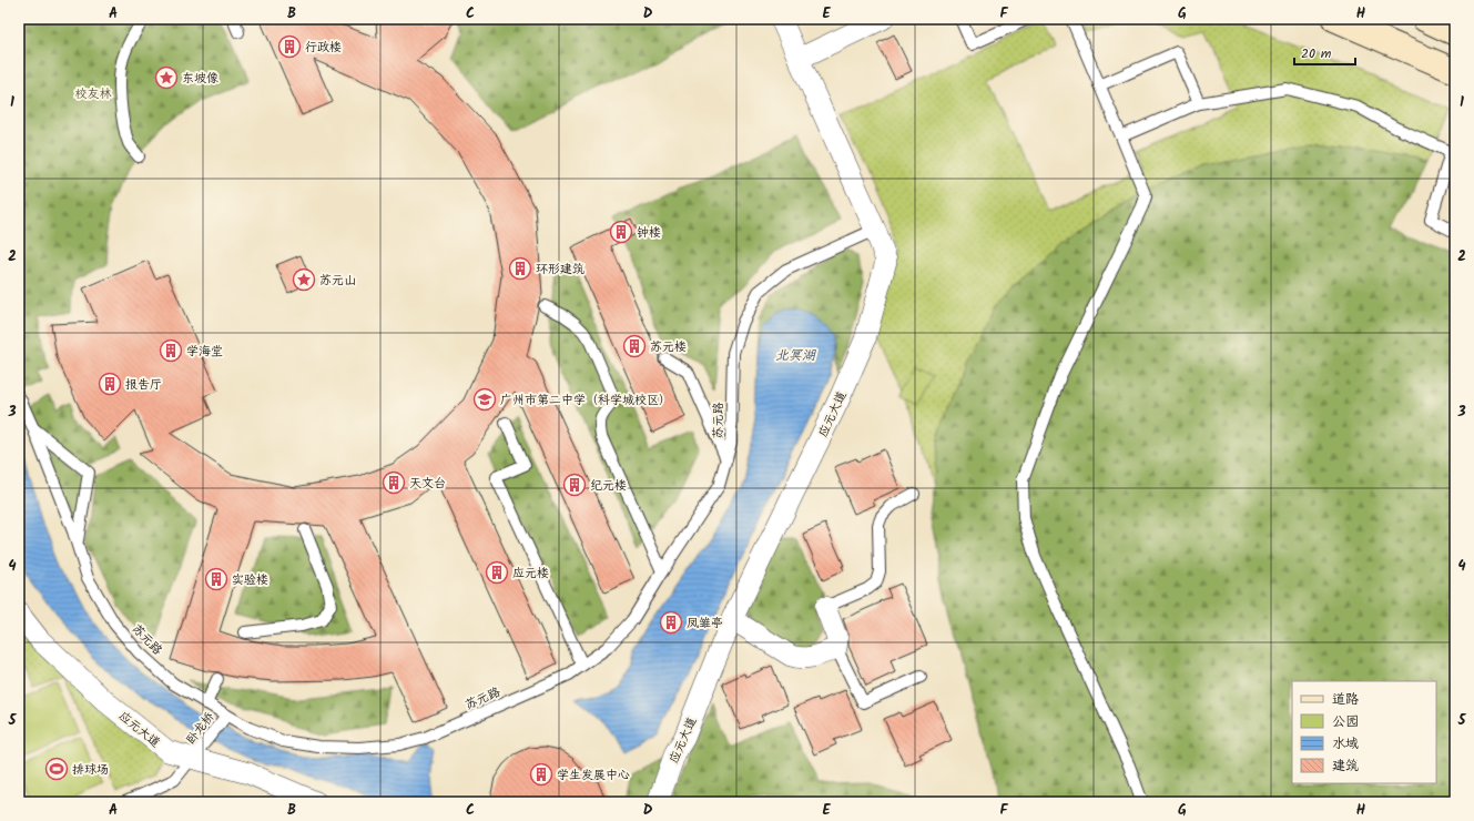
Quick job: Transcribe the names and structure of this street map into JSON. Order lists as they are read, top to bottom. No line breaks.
{"streets":{"street":["应元大道"],"lane":["苏元路","卧龙桥"]},"crossings":[["应元大道","苏元路"],["应元大道","卧龙桥"],["苏元路","卧龙桥"]],"water":["北冥湖"],"parks":["校友林"],"places":{"building":["行政楼","钟楼","环形建筑","苏元楼","学海堂","报告厅","天文台","纪元楼","应元楼","实验楼","凤雏亭","学生发展中心"],"place":["东坡像","苏元山"],"school or university":["广州市第二中学（科学城校区）"],"sports":["排球场"]},"legend":["道路","公园","水域","建筑"],"scale_bar":"20 m","grid":{"columns":["A","B","C","D","E","F","G","H"],"rows":["1","2","3","4","5"]}}
